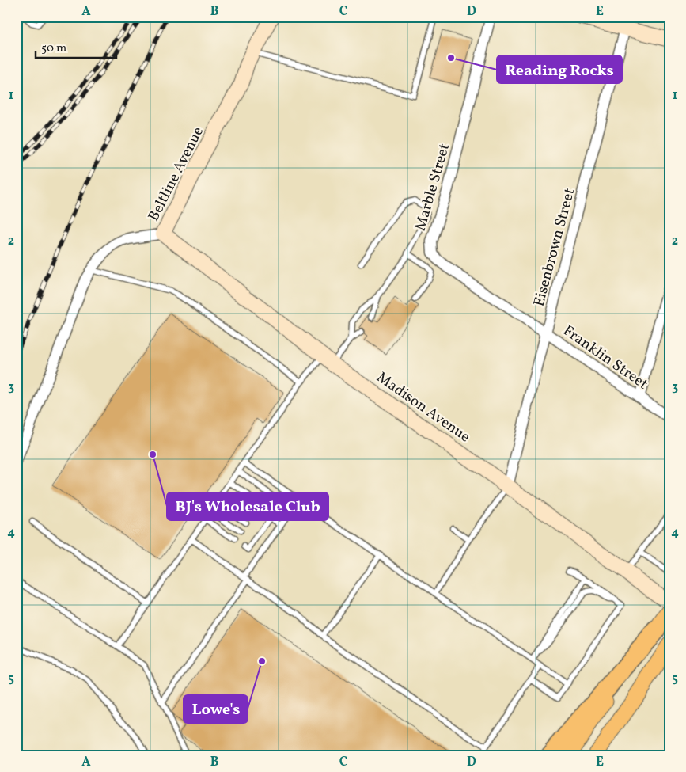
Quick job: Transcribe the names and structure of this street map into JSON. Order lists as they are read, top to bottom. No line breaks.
{"streets":{"street":["Beltline Avenue","Marble Street","Eisenbrown Street","Franklin Street","Madison Avenue"]},"crossings":[["Beltline Avenue","Madison Avenue"],["Marble Street","Eisenbrown Street"],["Marble Street","Franklin Street"],["Eisenbrown Street","Franklin Street"],["Eisenbrown Street","Madison Avenue"]],"places":["Reading Rocks","BJ's Wholesale Club","Lowe's"],"scale_bar":"50 m","grid":{"columns":["A","B","C","D","E"],"rows":["1","2","3","4","5"]}}
